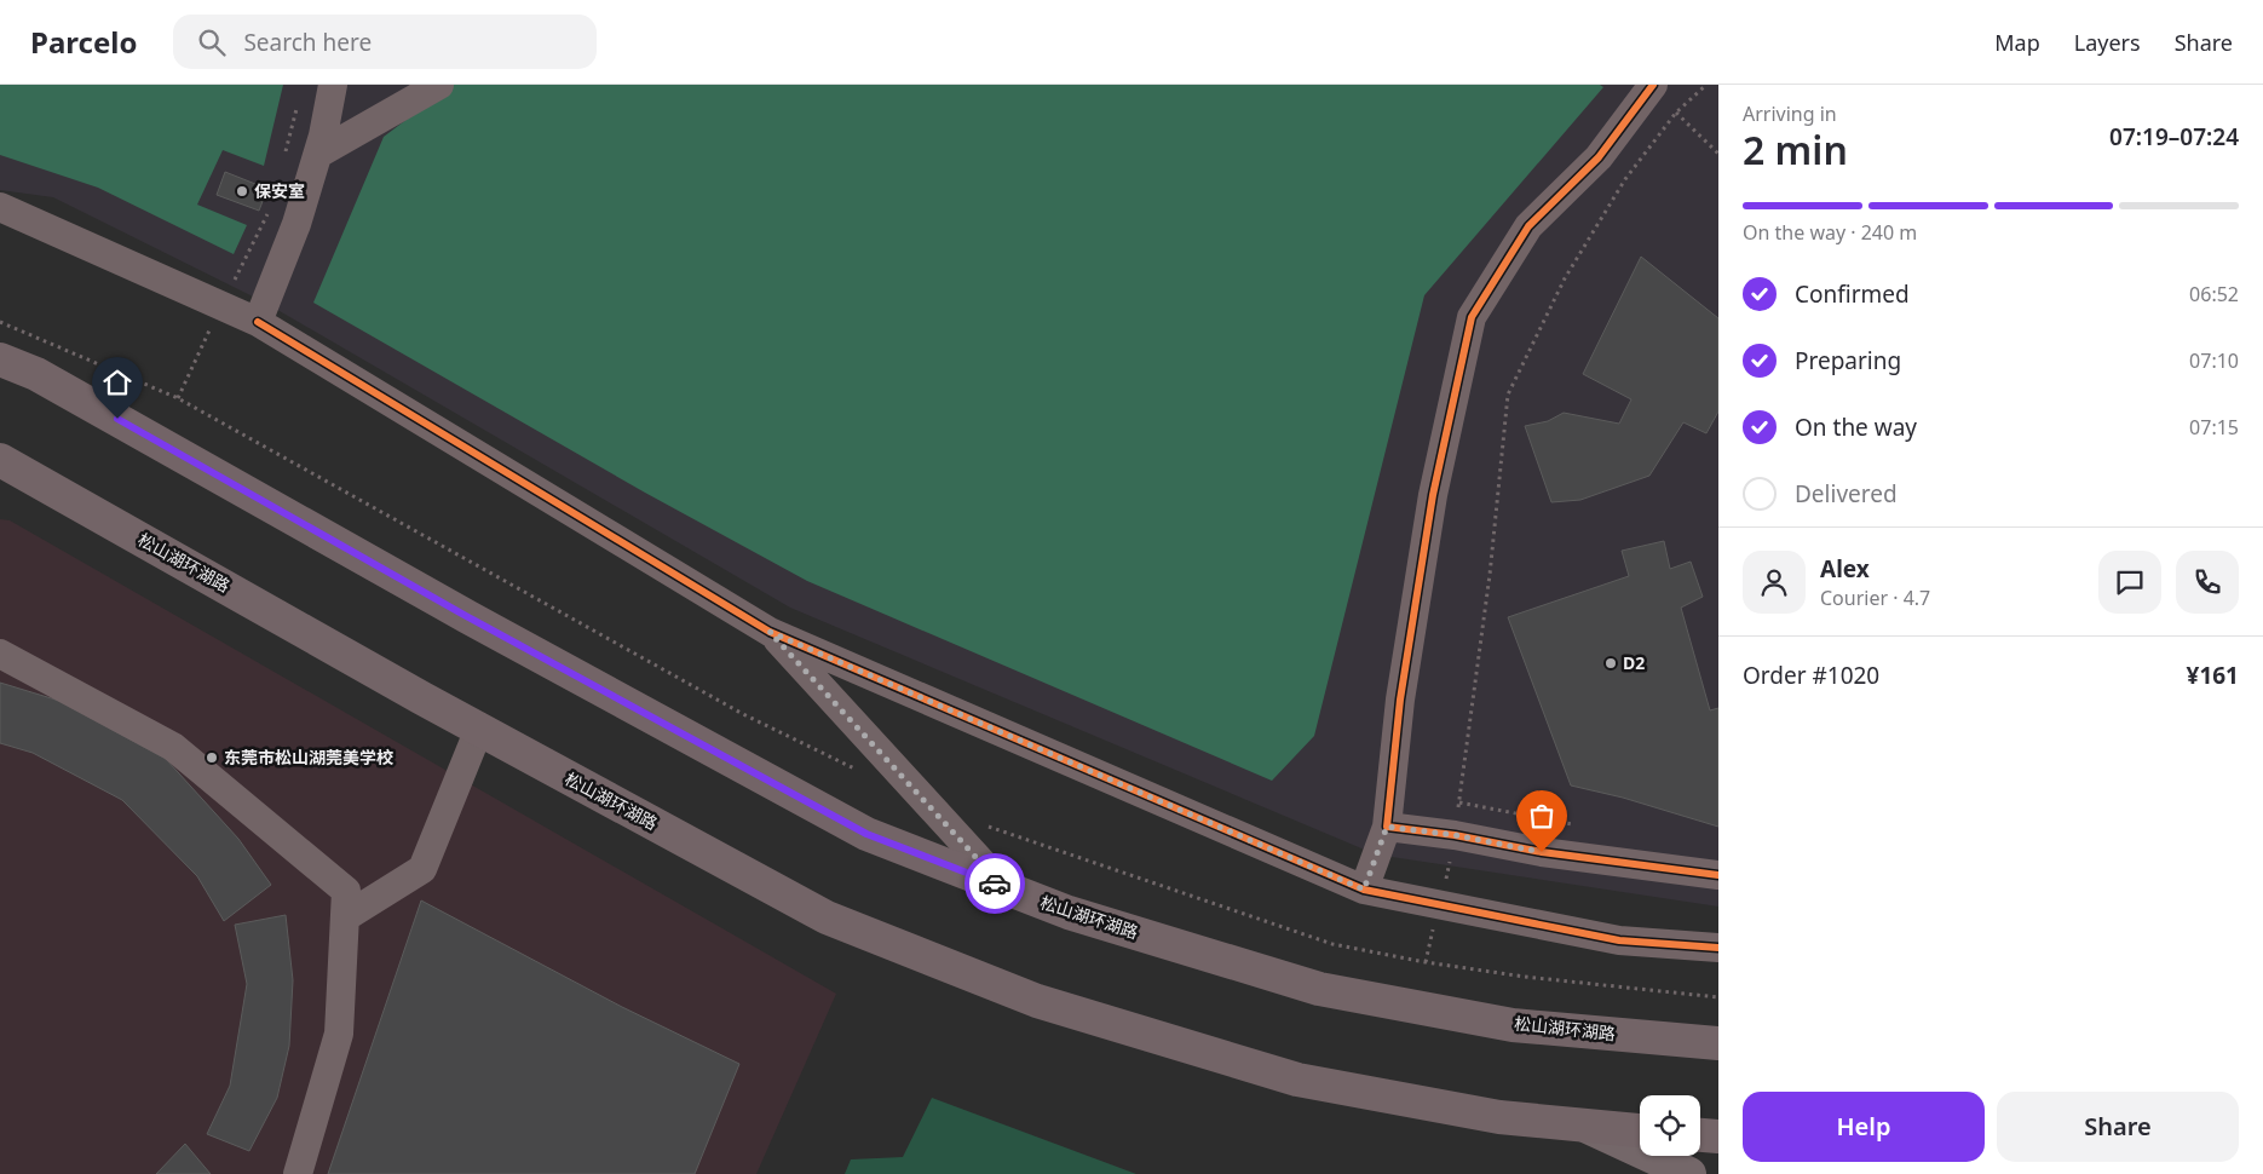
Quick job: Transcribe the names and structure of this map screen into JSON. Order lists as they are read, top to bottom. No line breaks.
{"streets":{"main road":["松山湖环湖路"]},"places":["保安室","D2","东莞市松山湖莞美学校"],"page":{"header":"Parcelo","search":"Search here","nav":["Map","Layers","Share"],"heading":["2 min","Arriving in","07:19–07:24"],"panel":["Alex","Courier · 4.7","Order #1020","¥161"],"bar":"On the way · 240 m","list":[["Confirmed","06:52"],["Preparing","07:10"],["On the way","07:15"],"Delivered"],"buttons":["Help","Share"]}}
